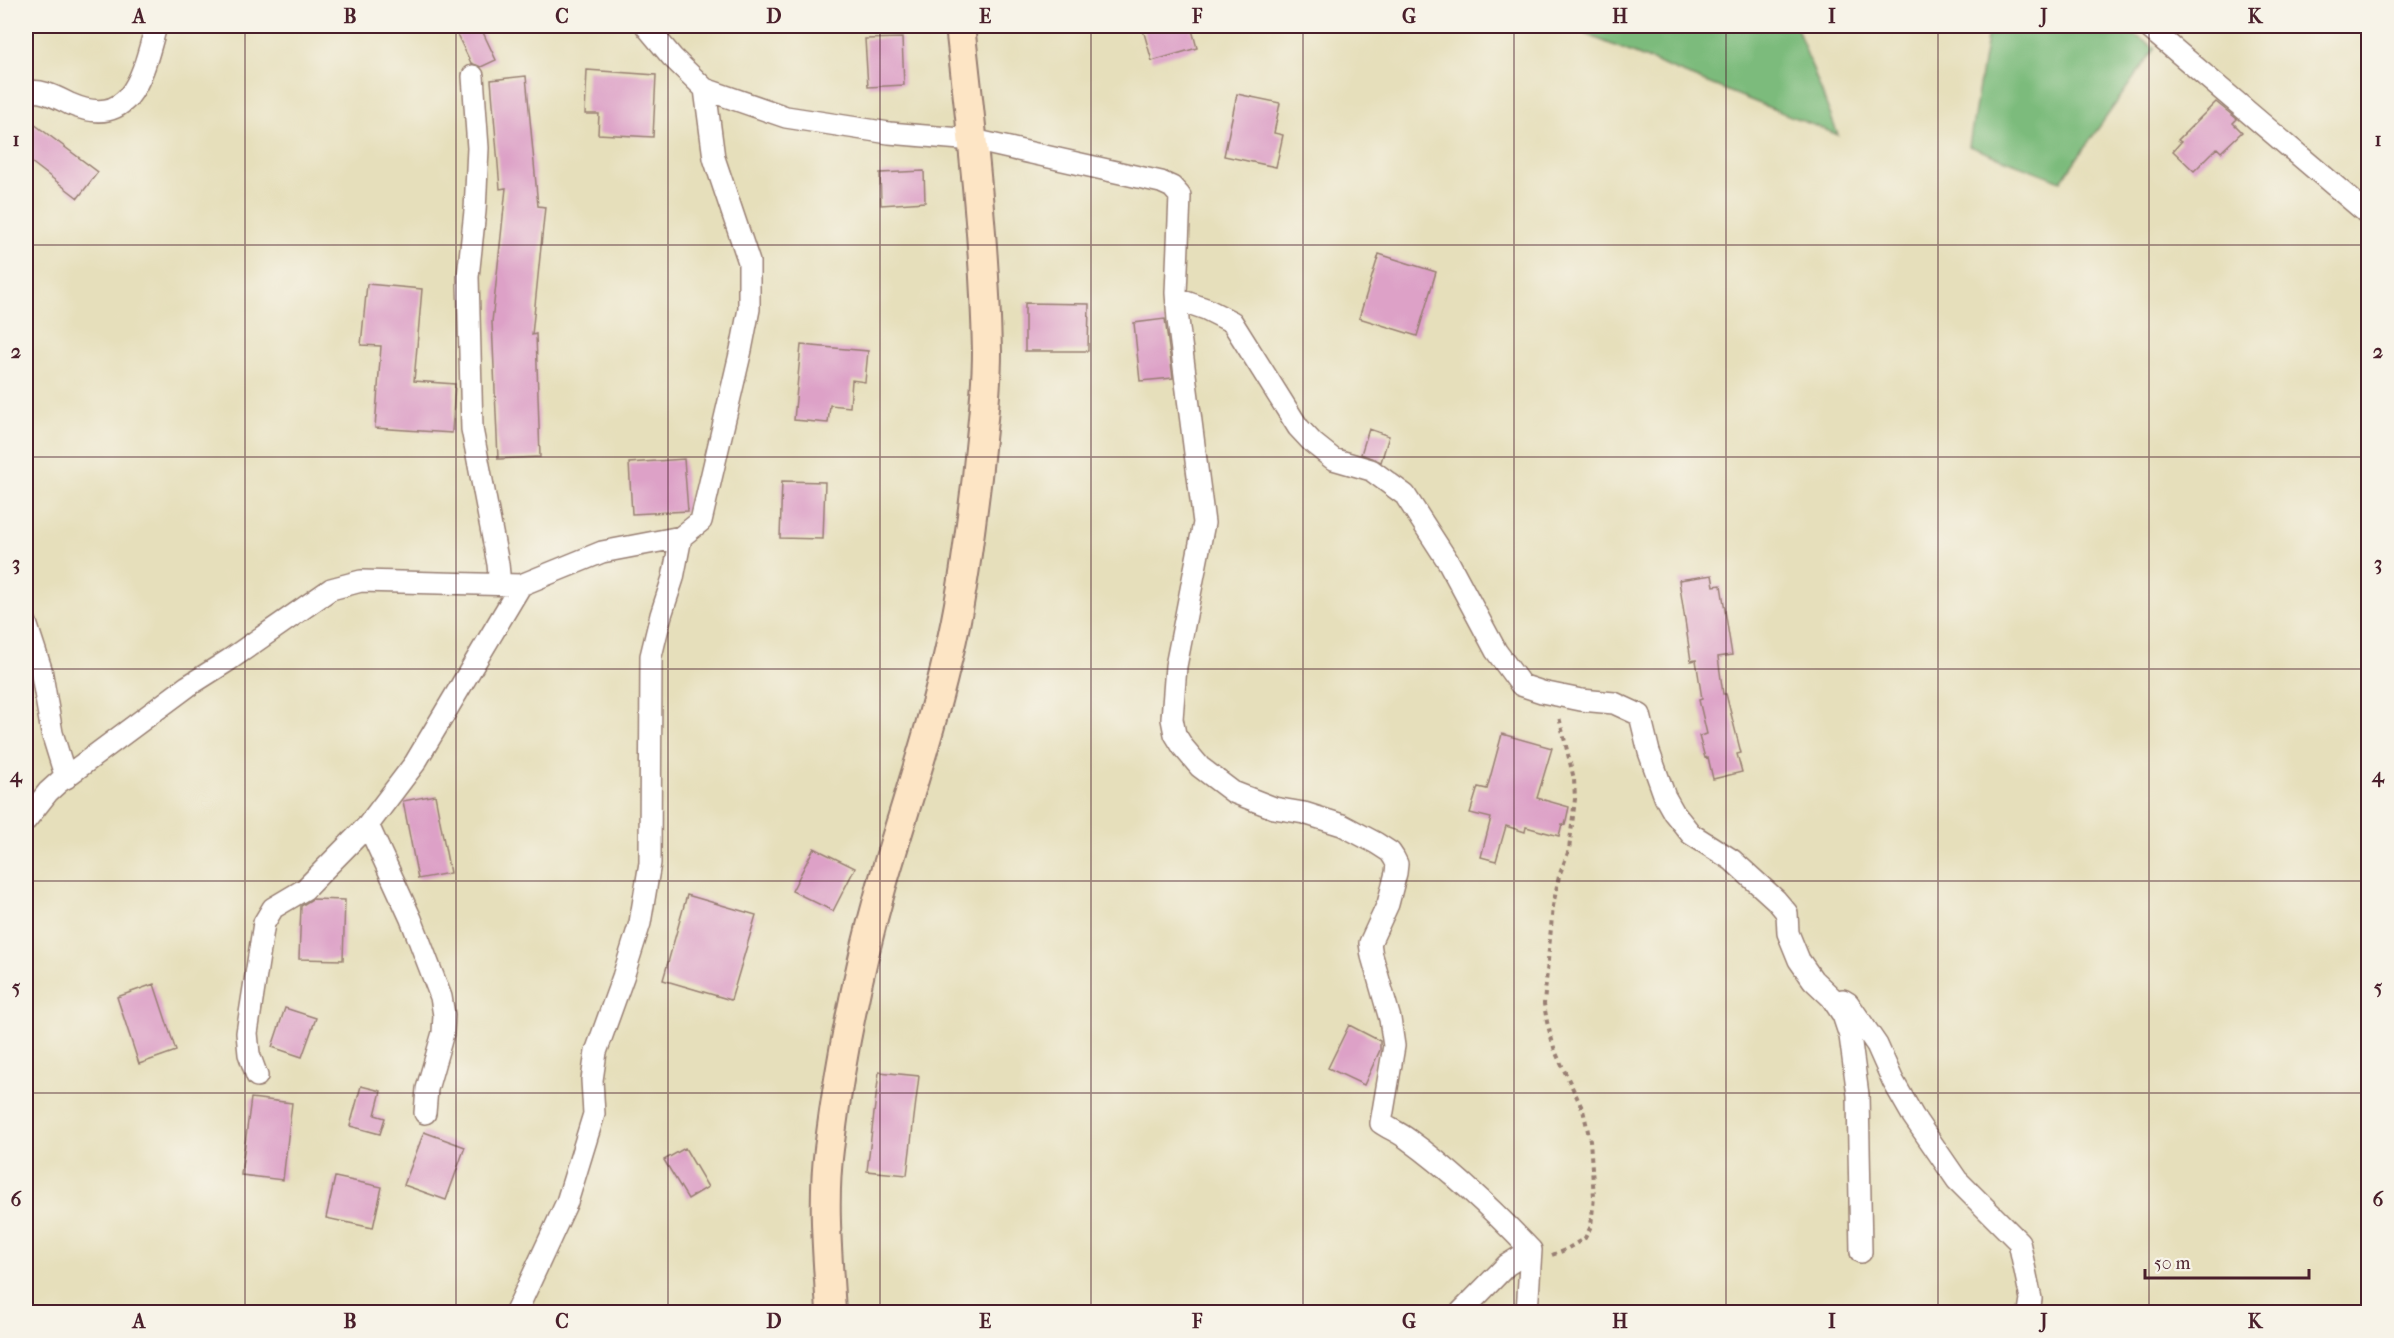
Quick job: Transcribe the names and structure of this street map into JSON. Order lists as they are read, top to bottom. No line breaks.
{"scale_bar":"50 m","grid":{"columns":["A","B","C","D","E","F","G","H","I","J","K"],"rows":["1","2","3","4","5","6"]}}
